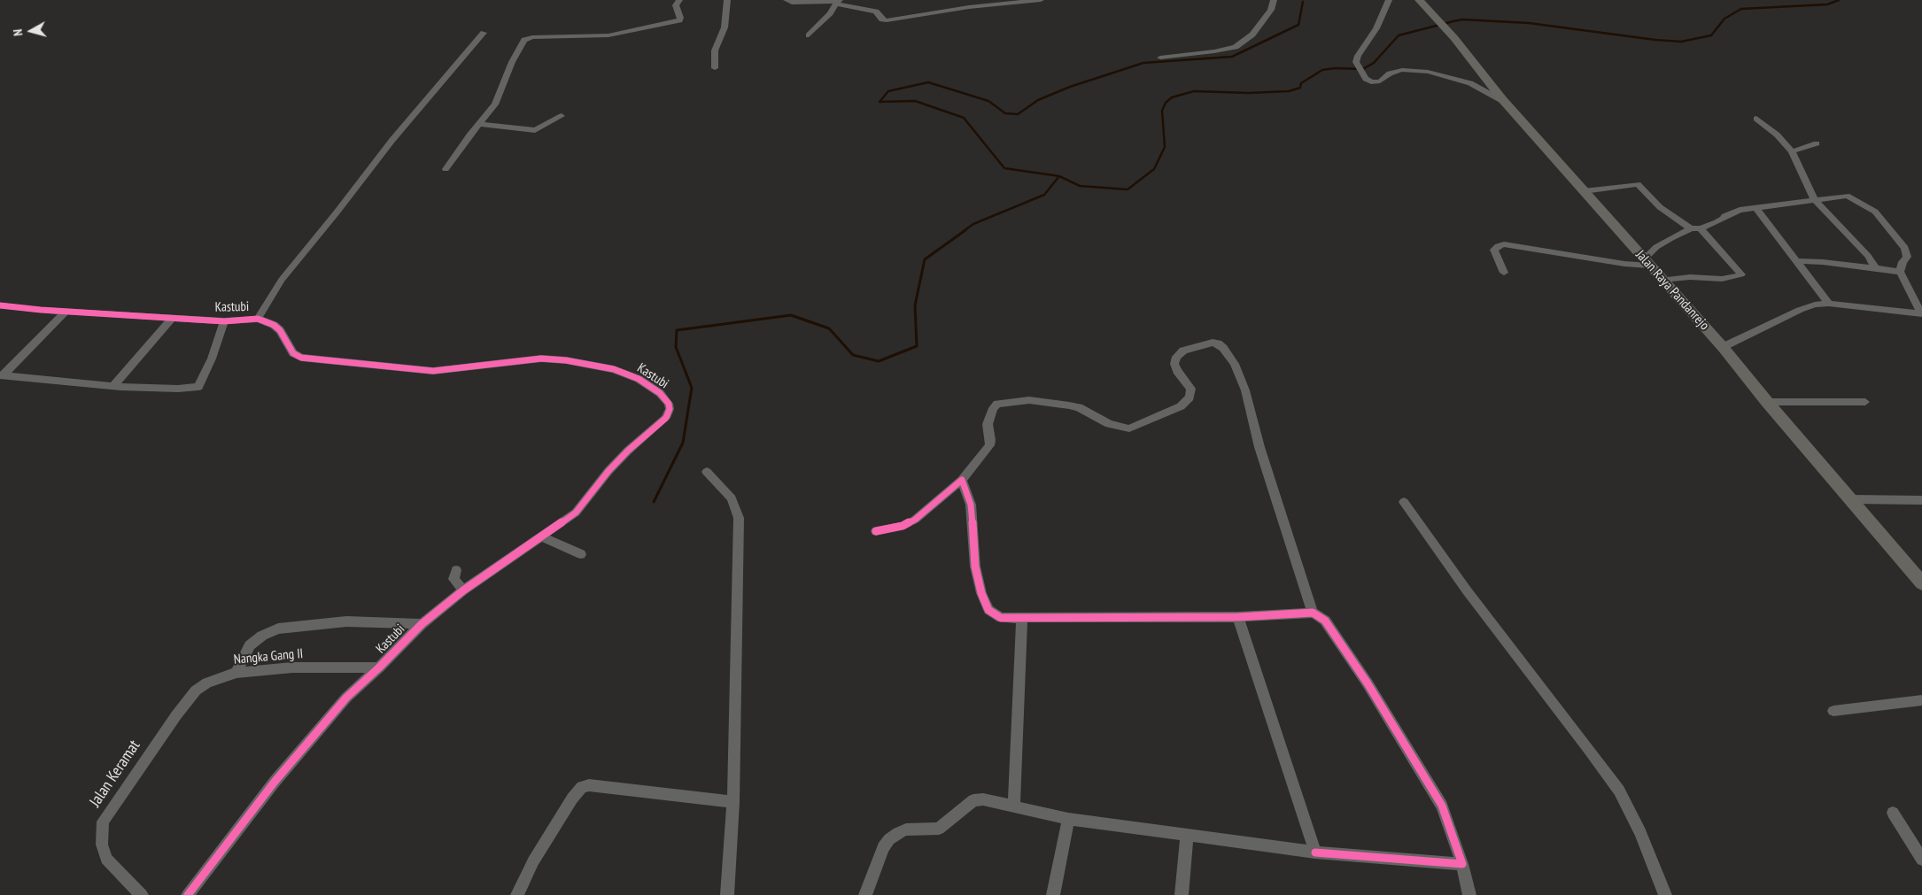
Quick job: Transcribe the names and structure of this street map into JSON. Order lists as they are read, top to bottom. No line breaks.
{"streets":{"main road":["Jalan Raya Pandanrejo"],"street":["Kastubi","Nangka Gang II","Jalan Keramat"]},"crossings":[["Kastubi","Nangka Gang II"],["Nangka Gang II","Jalan Keramat"]],"north":"left"}
